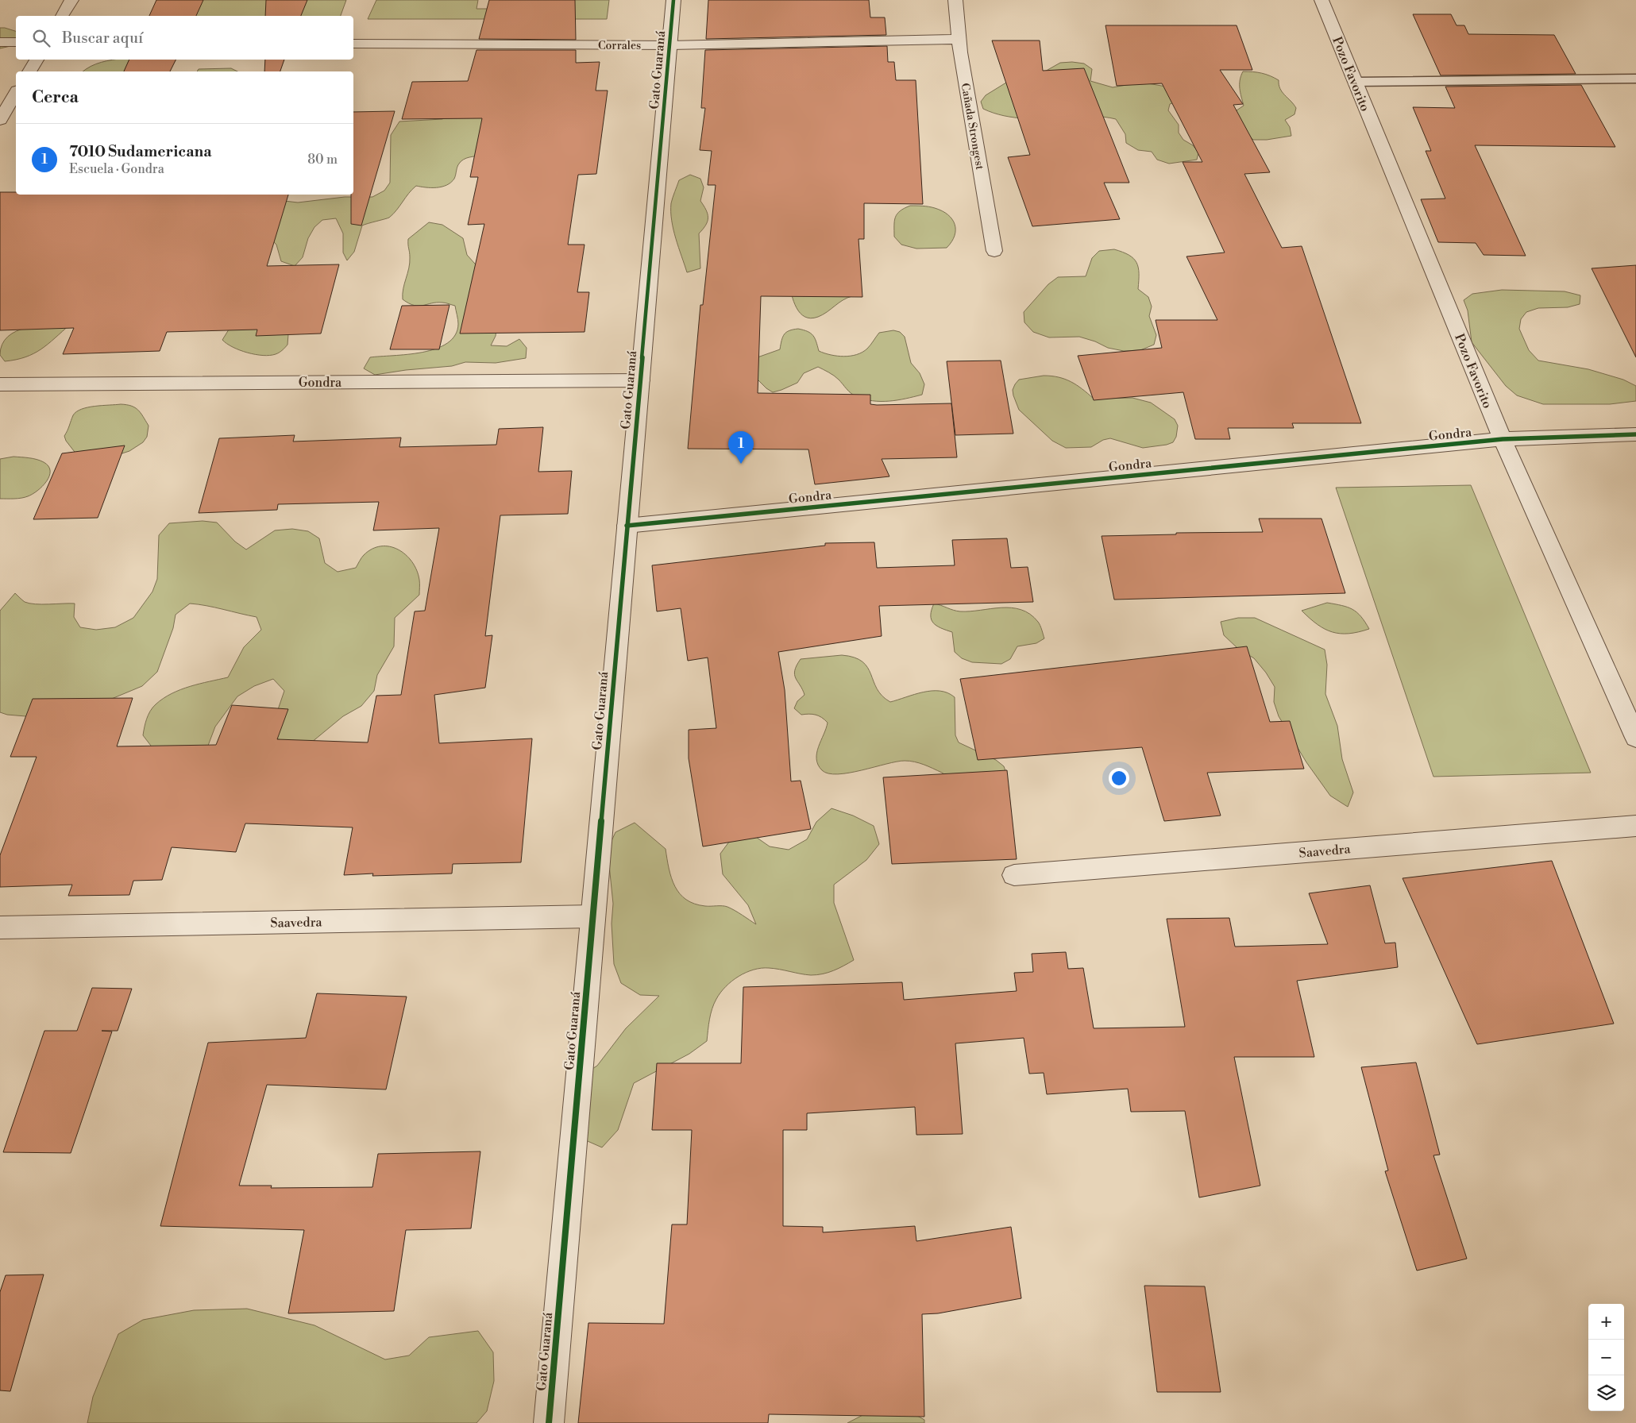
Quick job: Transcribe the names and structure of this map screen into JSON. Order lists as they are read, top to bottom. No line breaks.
{"streets":{"street":["Corrales","Gato Guaraná","Pozo Favorito","Cañada Strongest","Gondra","Saavedra"]},"crossings":[["Corrales","Gato Guaraná"],["Corrales","Cañada Strongest"],["Gato Guaraná","Gondra"],["Gato Guaraná","Saavedra"],["Pozo Favorito","Gondra"]],"page":{"search":"Buscar aquí","heading":"Cerca","list":[{"mark":"1","name":"7010 Sudamericana","note":"Escuela · Gondra","value":"80 m"}],"pins":"1","map_buttons":["+","−"]}}
